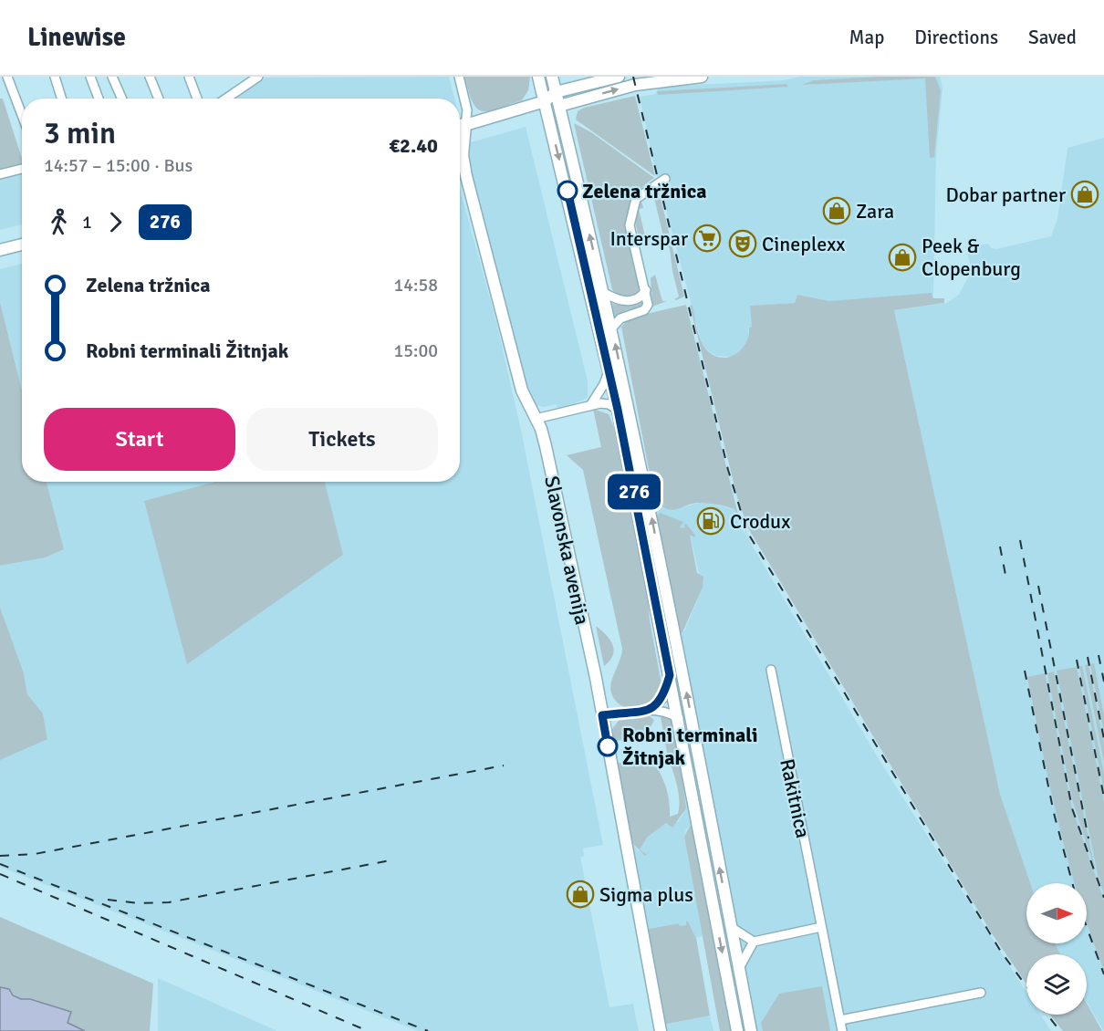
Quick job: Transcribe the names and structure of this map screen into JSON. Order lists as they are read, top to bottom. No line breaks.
{"streets":{"main road":["Slavonska avenija"],"street":["Rakitnica"]},"places":{"other":["Zelena tržnica","Robni terminali Žitnjak"],"shop":["Dobar partner","Zara","Peek & Clopenburg","Sigma plus"],"supermarket":["Interspar"],"theatre":["Cineplexx"],"fuel station":["Crodux"]},"lines":["bus line 276"],"north":"right","page":{"header":"Linewise","nav":["Map","Directions","Saved"],"on_map":"276","heading":["3 min","14:57 – 15:00 · Bus","€2.40"],"legs":["1","276"],"list":[{"name":"Zelena tržnica","value":"14:58"},{"name":"Robni terminali Žitnjak","value":"15:00"}],"buttons":["Start","Tickets"]}}
